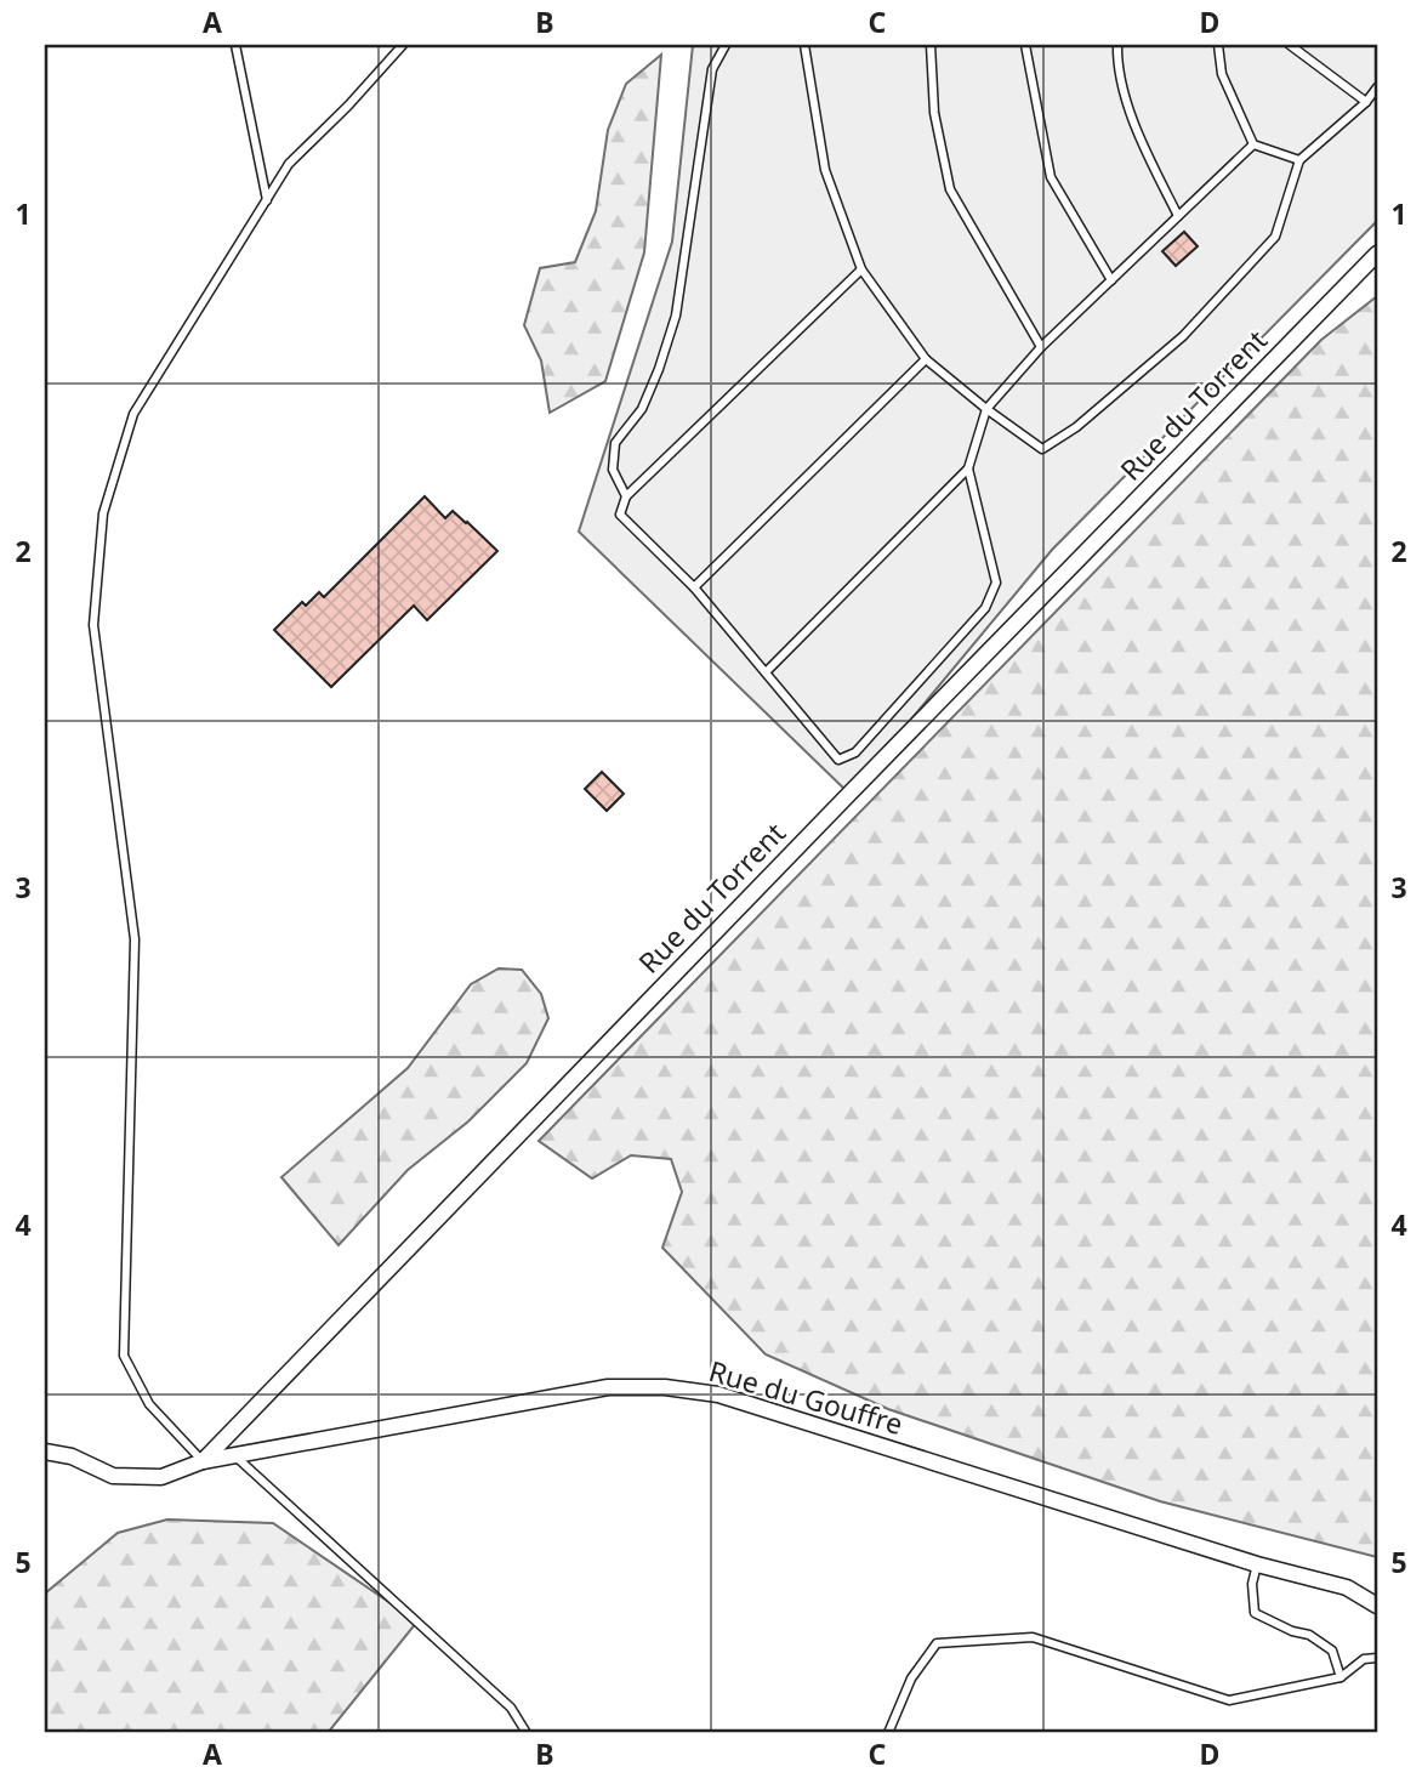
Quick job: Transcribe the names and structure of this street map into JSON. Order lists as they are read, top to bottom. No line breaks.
{"streets":{"street":["Rue du Torrent","Rue du Gouffre"]},"crossings":[["Rue du Torrent","Rue du Gouffre"]],"grid":{"columns":["A","B","C","D"],"rows":["1","2","3","4","5"]}}
